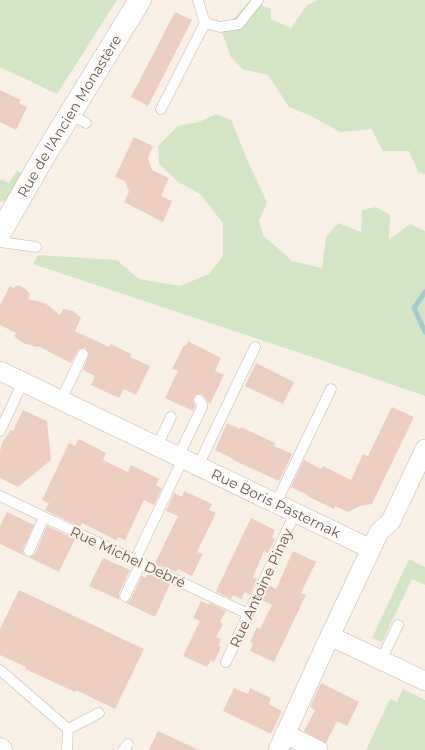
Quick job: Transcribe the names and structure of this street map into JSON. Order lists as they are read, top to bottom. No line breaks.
{"streets":{"street":["Rue de l'Ancien Monastère","Rue Boris Pasternak"],"lane":["Rue Michel Debré","Rue Antoine Pinay"]},"crossings":[["Rue Boris Pasternak","Rue Antoine Pinay"],["Rue Michel Debré","Rue Antoine Pinay"]]}
